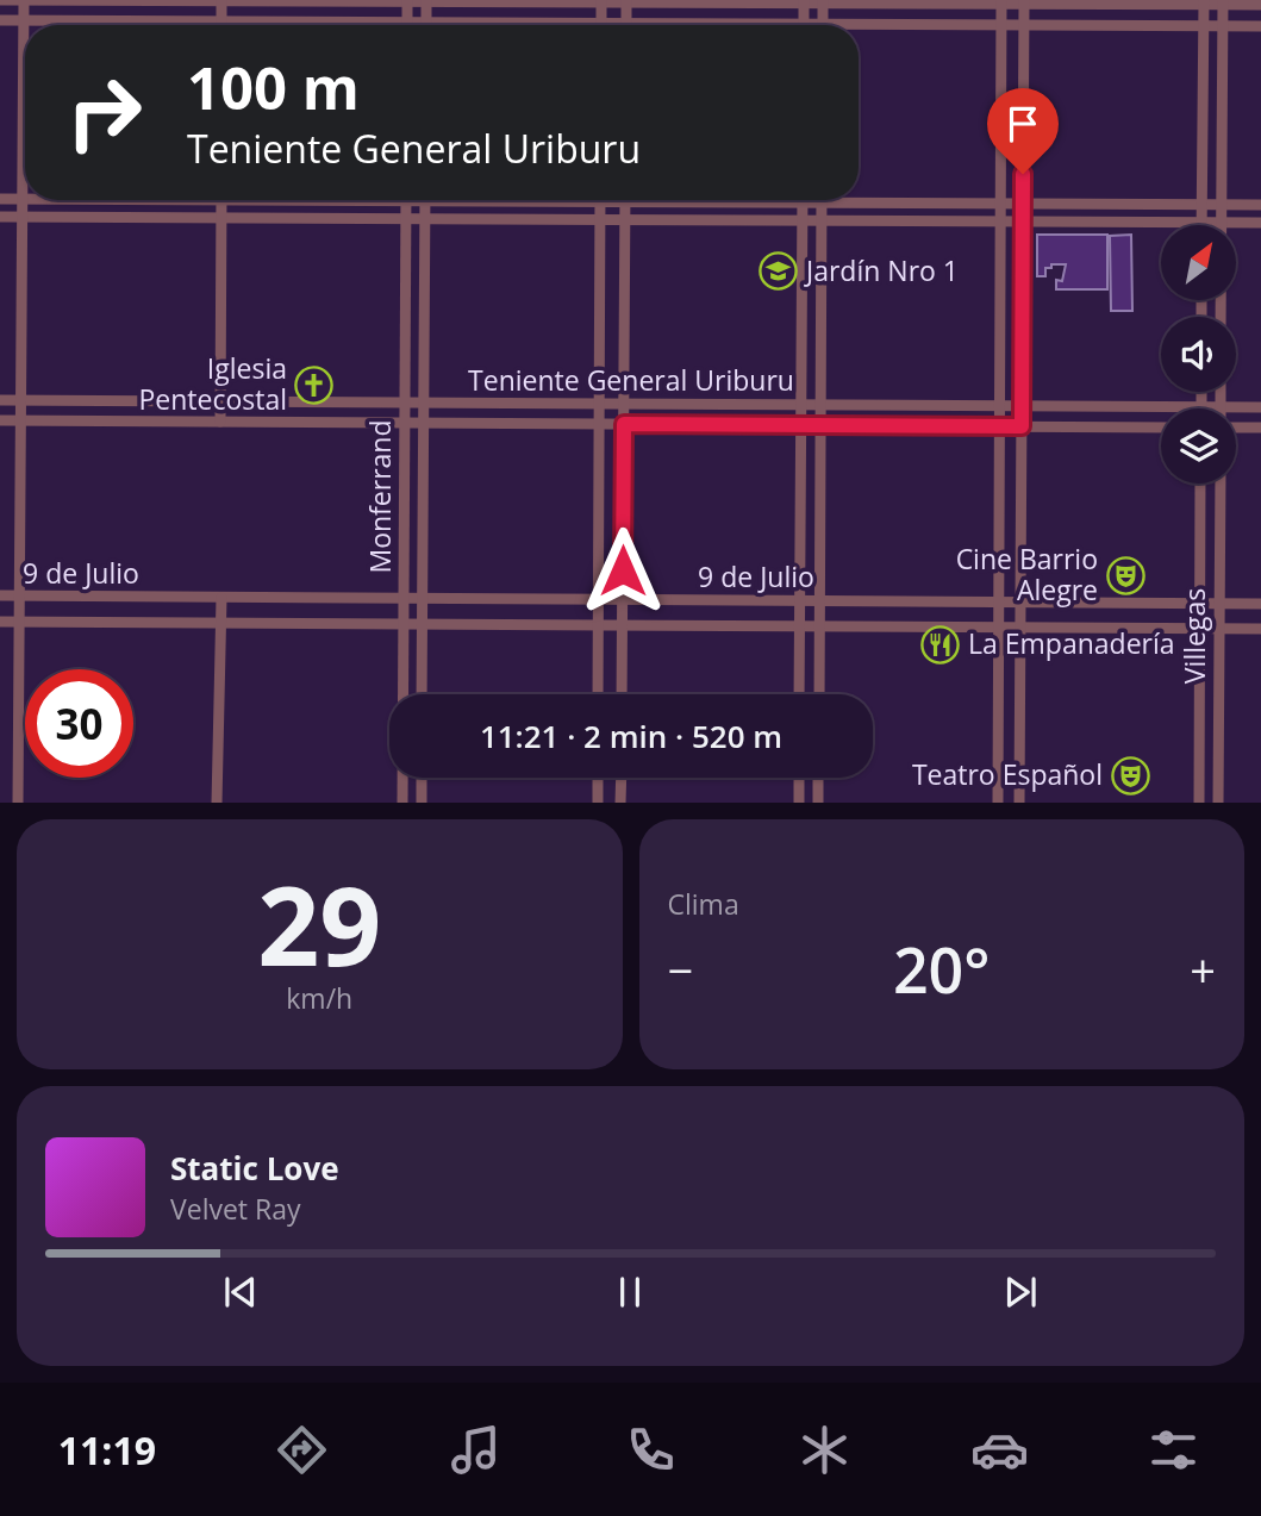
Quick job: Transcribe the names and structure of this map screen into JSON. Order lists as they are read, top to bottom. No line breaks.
{"streets":{"street":["Teniente General Uriburu","Monferrand","9 de Julio","Villegas"]},"crossings":[["Teniente General Uriburu","Monferrand"],["Monferrand","9 de Julio"],["9 de Julio","Villegas"]],"places":{"school or university":["Jardín Nro 1"],"church":["Iglesia Pentecostal"],"theatre":["Cine Barrio Alegre","Teatro Español"],"restaurant":["La Empanadería"]},"north":"top right","page":{"turn":["100 m","Teniente General Uriburu"],"limit":"30","trip":"11:21 · 2 min · 520 m","tile":[["29","km/h"],"Clima"],"heat":["−","20°","+"],"song":["Static Love","Velvet Ray"],"tabs":"11:19"}}
